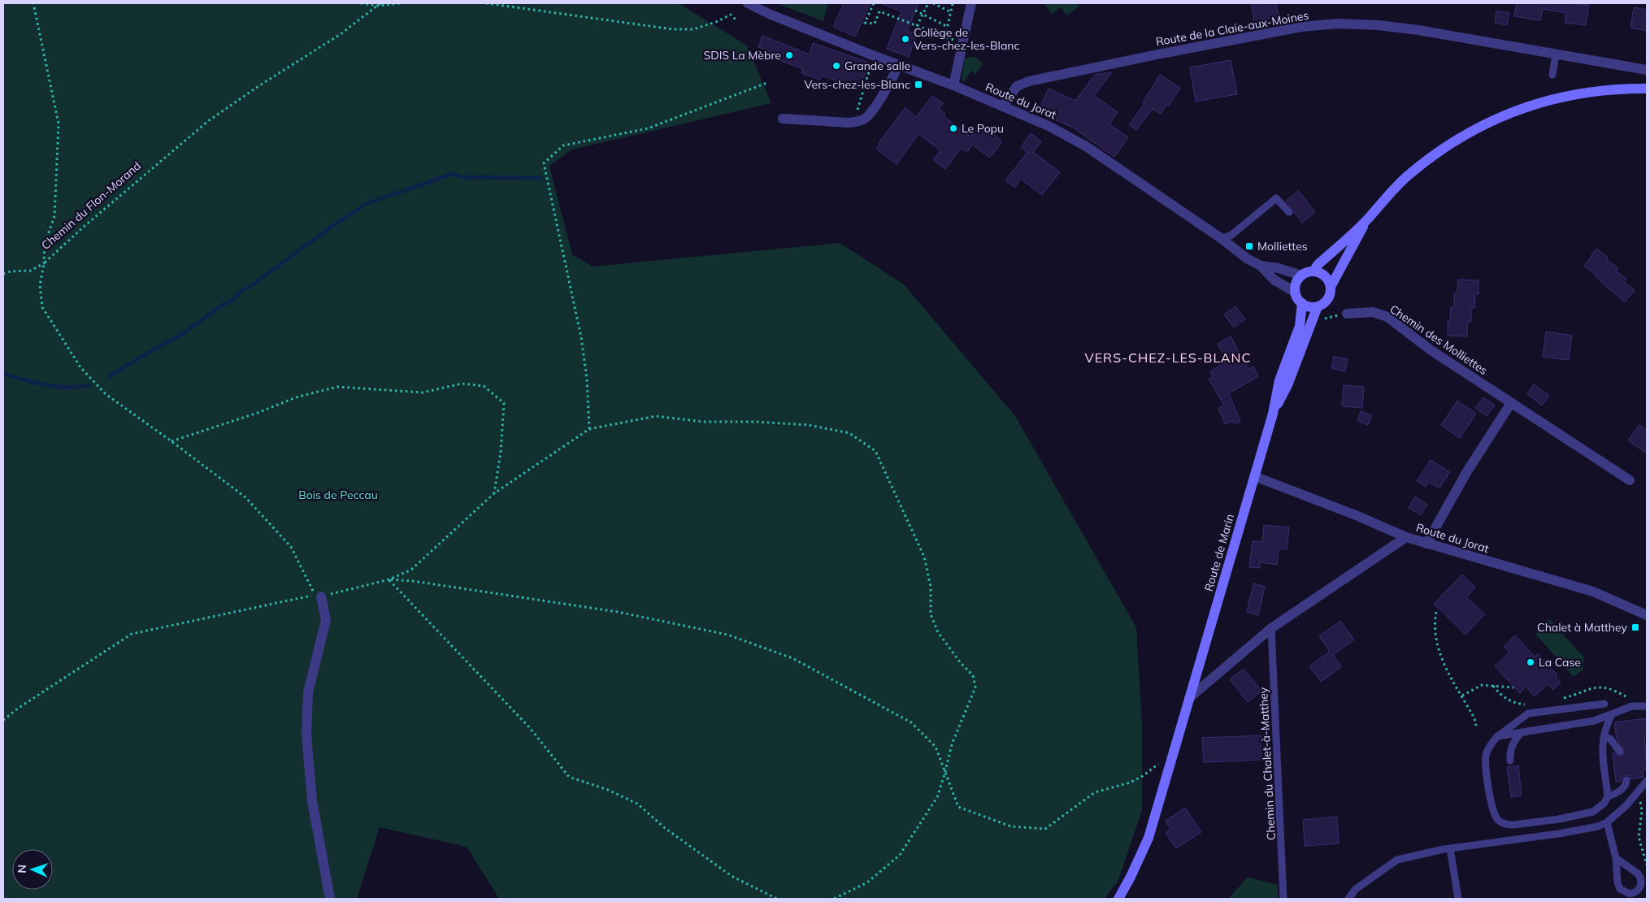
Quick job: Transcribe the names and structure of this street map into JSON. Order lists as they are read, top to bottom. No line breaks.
{"streets":{"main road":["Route de Marin"],"street":["Route de la Claie-aux-Moines","Route du Jorat","Chemin des Molliettes"],"lane":["Chemin du Chalet-à-Matthey"],"path":["Chemin du Flon-Morand"]},"crossings":[["Route de la Claie-aux-Moines","Route du Jorat"],["Route du Jorat","Route de Marin"]],"districts":["VERS-CHEZ-LES-BLANC"],"parks":["Bois de Peccau"],"places":{"other":["Collège de Vers-chez-les-Blanc","SDIS La Mèbre","Grande salle","Le Popu","La Case"],"transit":["Vers-chez-les-Blanc","Molliettes","Chalet à Matthey"]},"north":"left"}
